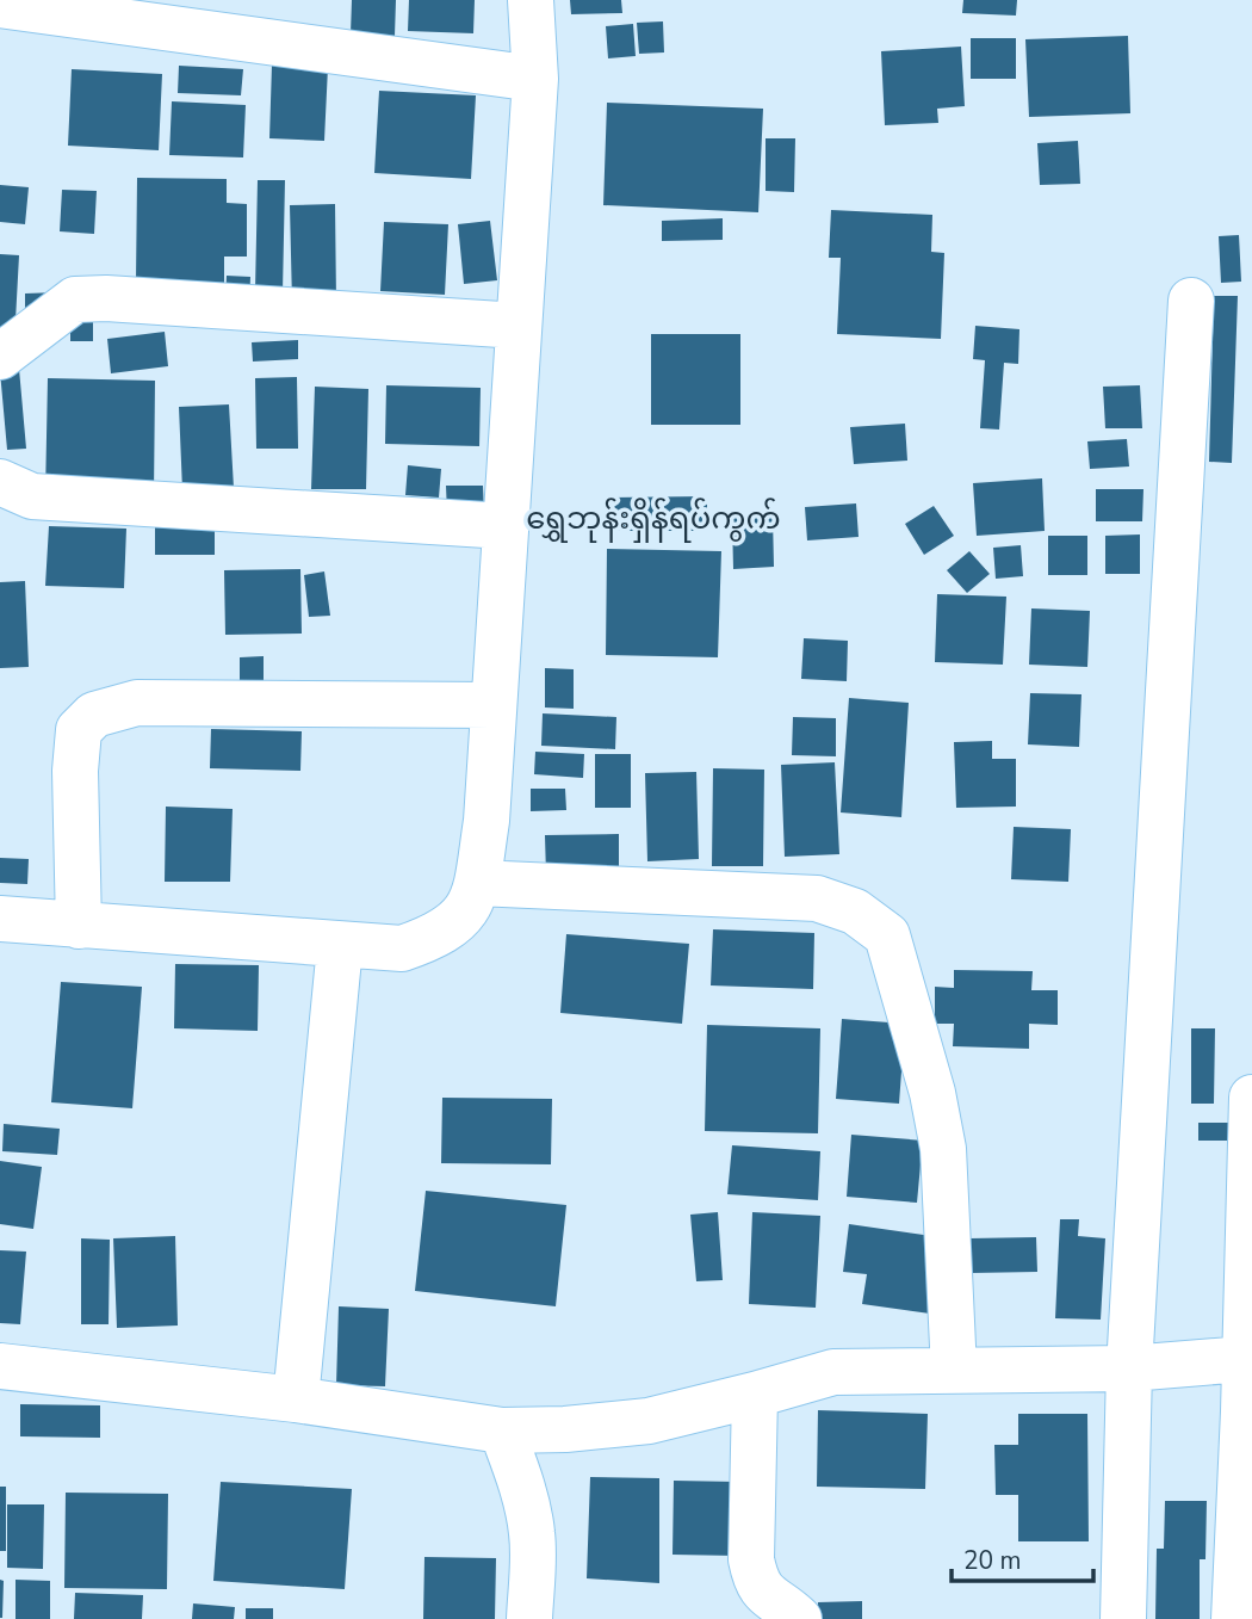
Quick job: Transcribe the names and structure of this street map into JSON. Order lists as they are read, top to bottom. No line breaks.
{"districts":["ရွှေဘုန်းရှိန်ရပ်ကွက်"],"scale_bar":"20 m"}
